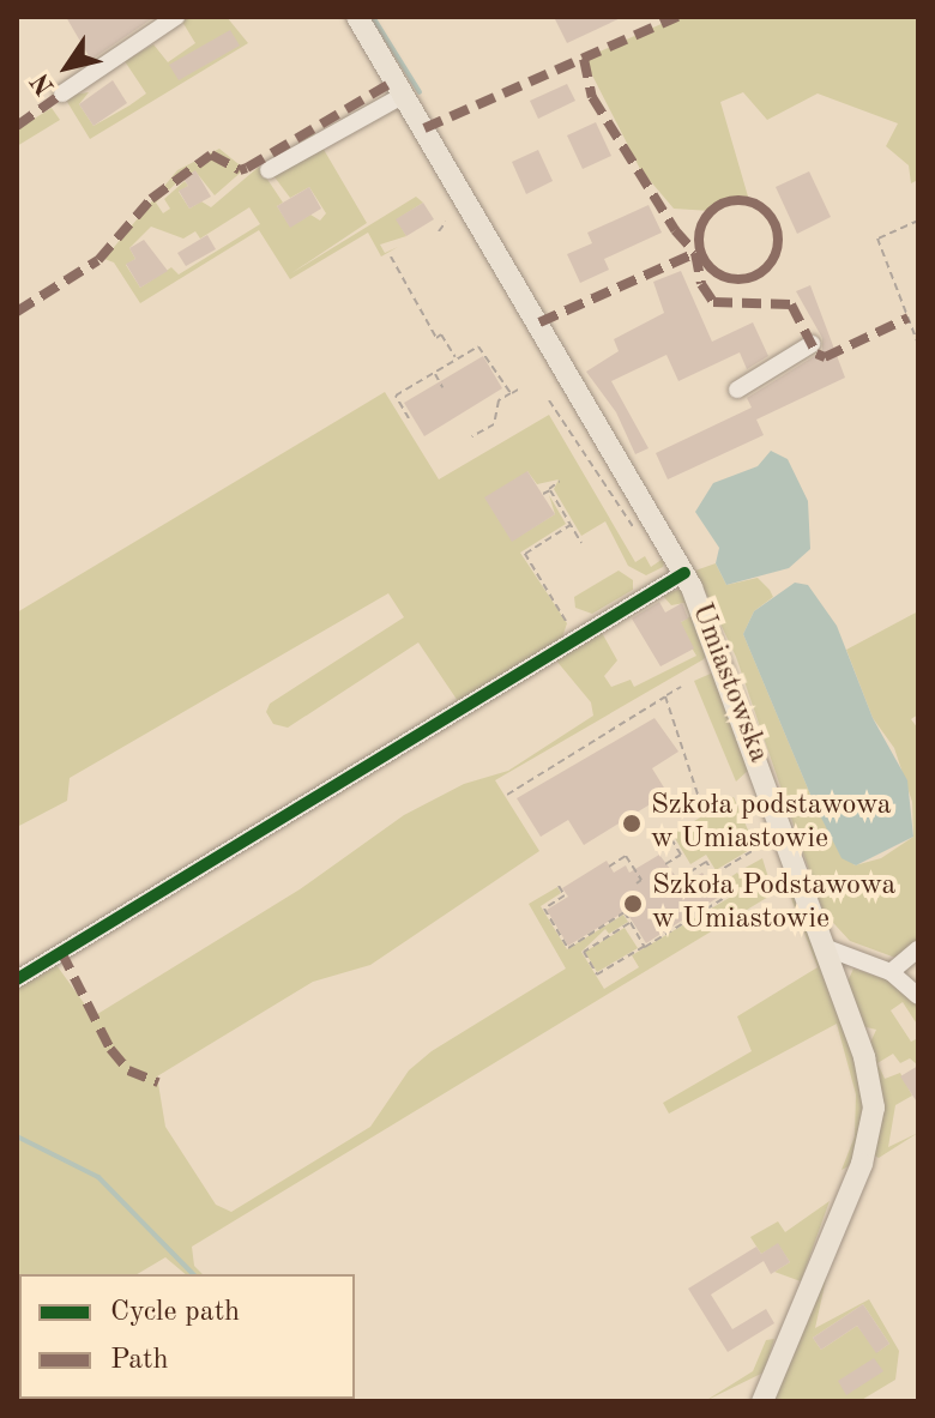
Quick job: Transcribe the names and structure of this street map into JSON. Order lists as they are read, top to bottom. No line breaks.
{"streets":{"main road":["Umiastowska"]},"places":["Szkoła podstawowa w Umiastowie","Szkoła Podstawowa w Umiastowie"],"legend":["Cycle path","Path"],"north":"bottom left"}
